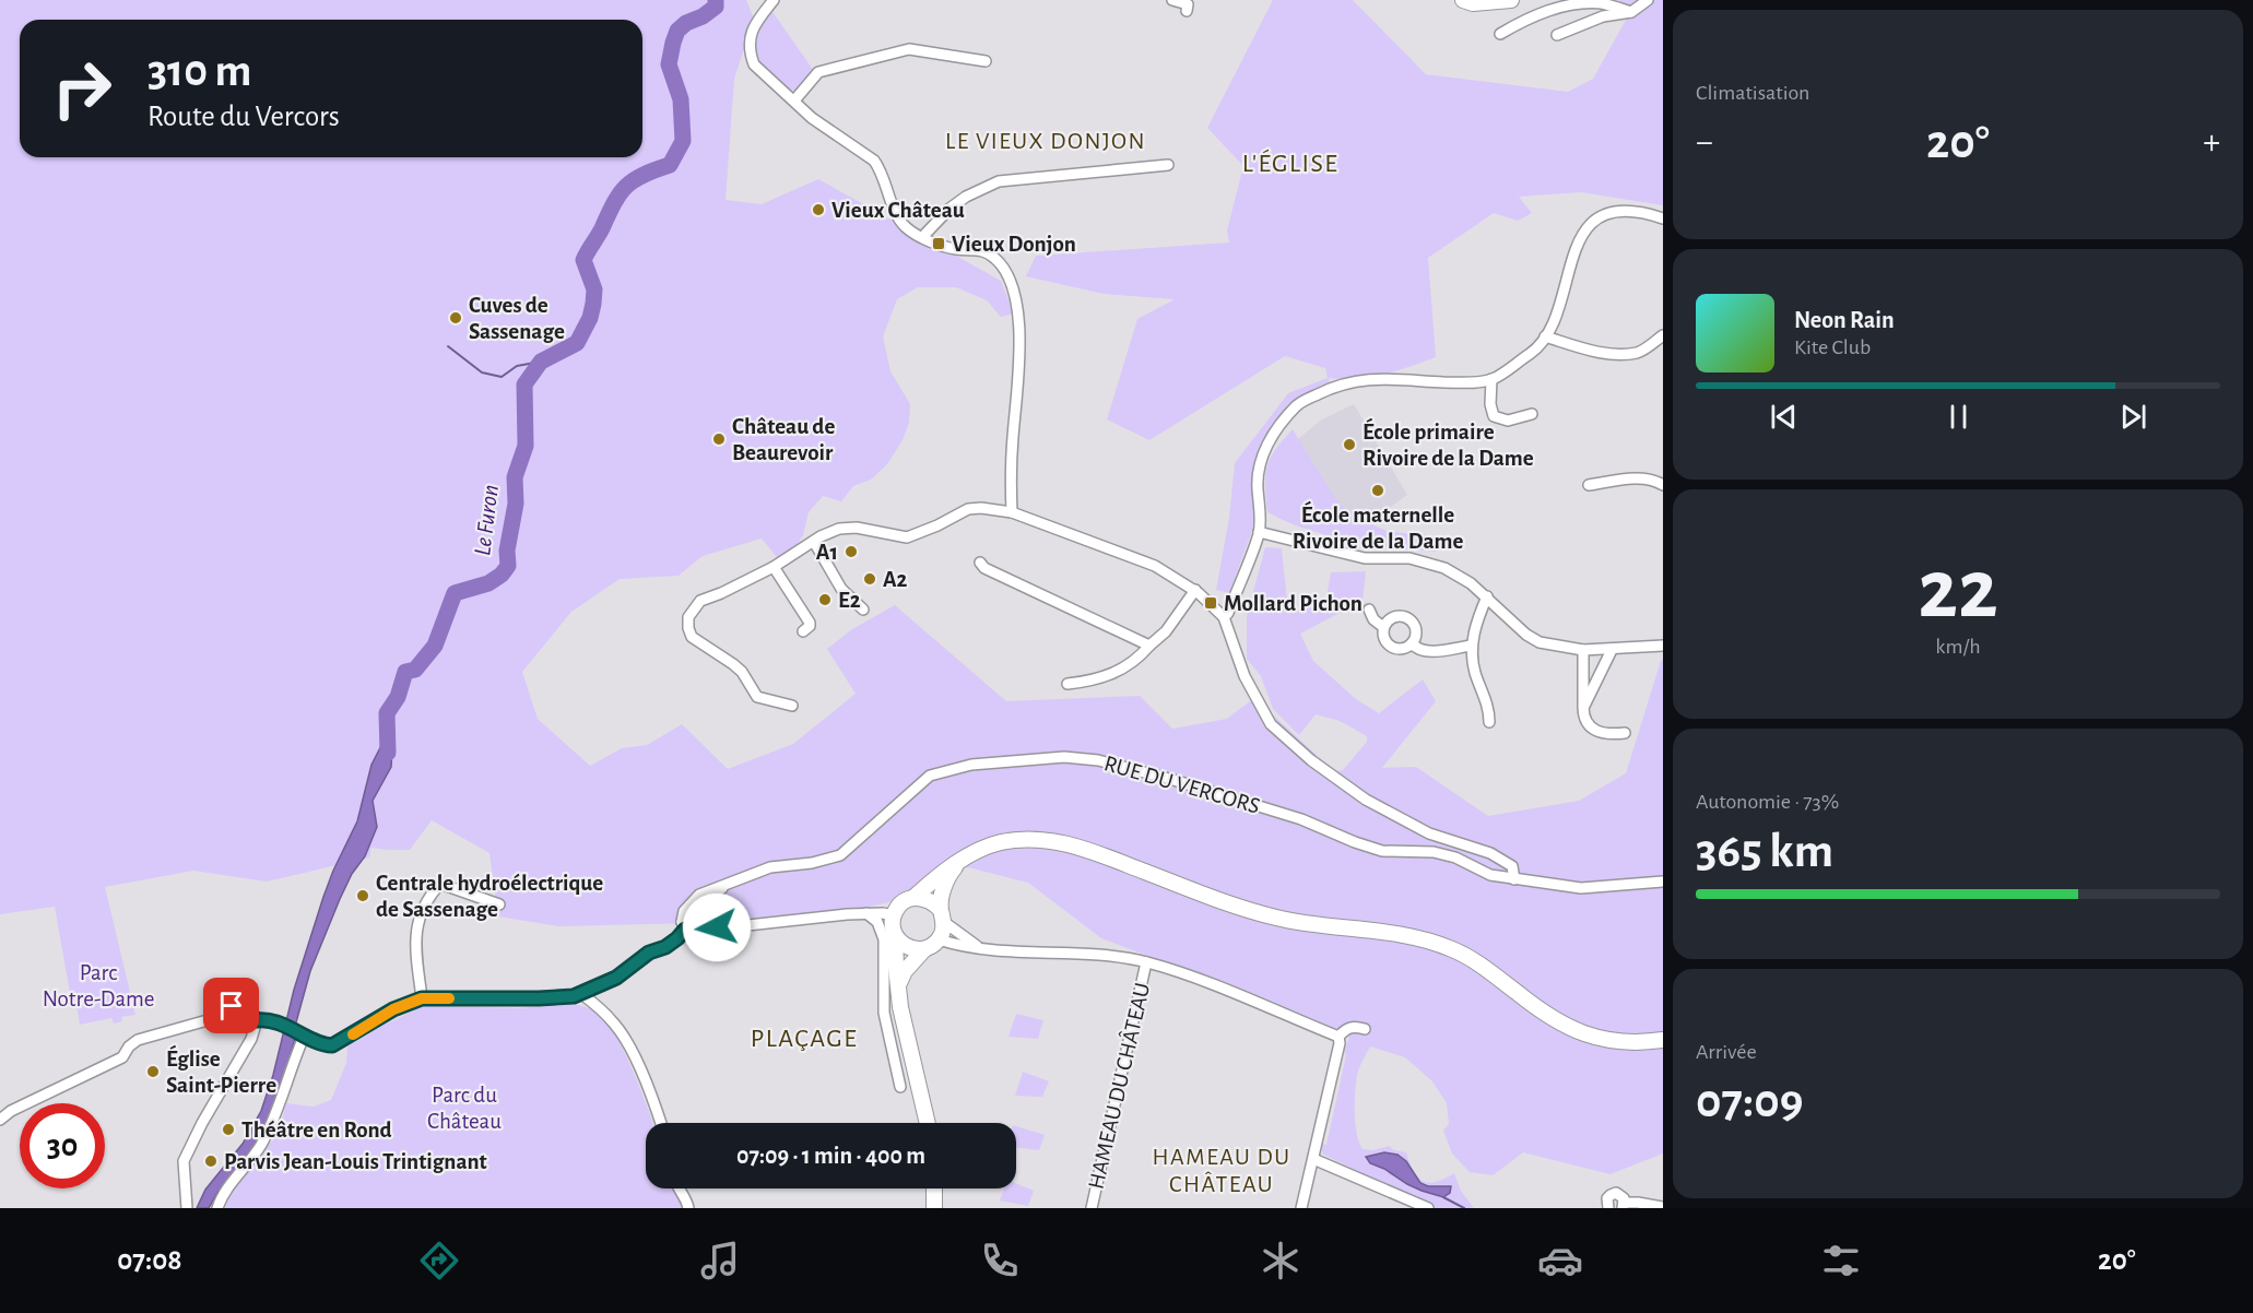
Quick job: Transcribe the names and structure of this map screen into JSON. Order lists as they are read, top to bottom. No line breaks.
{"streets":{"street":["RUE DU VERCORS","HAMEAU DU CHÂTEAU"]},"districts":["LE VIEUX DONJON","L'ÉGLISE","PLAÇAGE","HAMEAU DU CHÂTEAU"],"water":["Le Furon"],"parks":["Parc Notre-Dame","Parc du Château"],"places":{"other":["Vieux Château","Cuves de Sassenage","Château de Beaurevoir","École primaire Rivoire de la Dame","École maternelle Rivoire de la Dame","A1","A2","E2","Centrale hydroélectrique de Sassenage","Église Saint-Pierre","Théâtre en Rond","Parvis Jean-Louis Trintignant"],"transit":["Vieux Donjon","Mollard Pichon"]},"page":{"tile":["Climatisation",["22","km/h"],["Autonomie · 73%","365 km"],["Arrivée","07:09"]],"turn":["310 m","Route du Vercors"],"heat":["−","20°","+"],"song":["Neon Rain","Kite Club"],"limit":"30","trip":"07:09 · 1 min · 400 m","tabs":["07:08","20°"]}}
